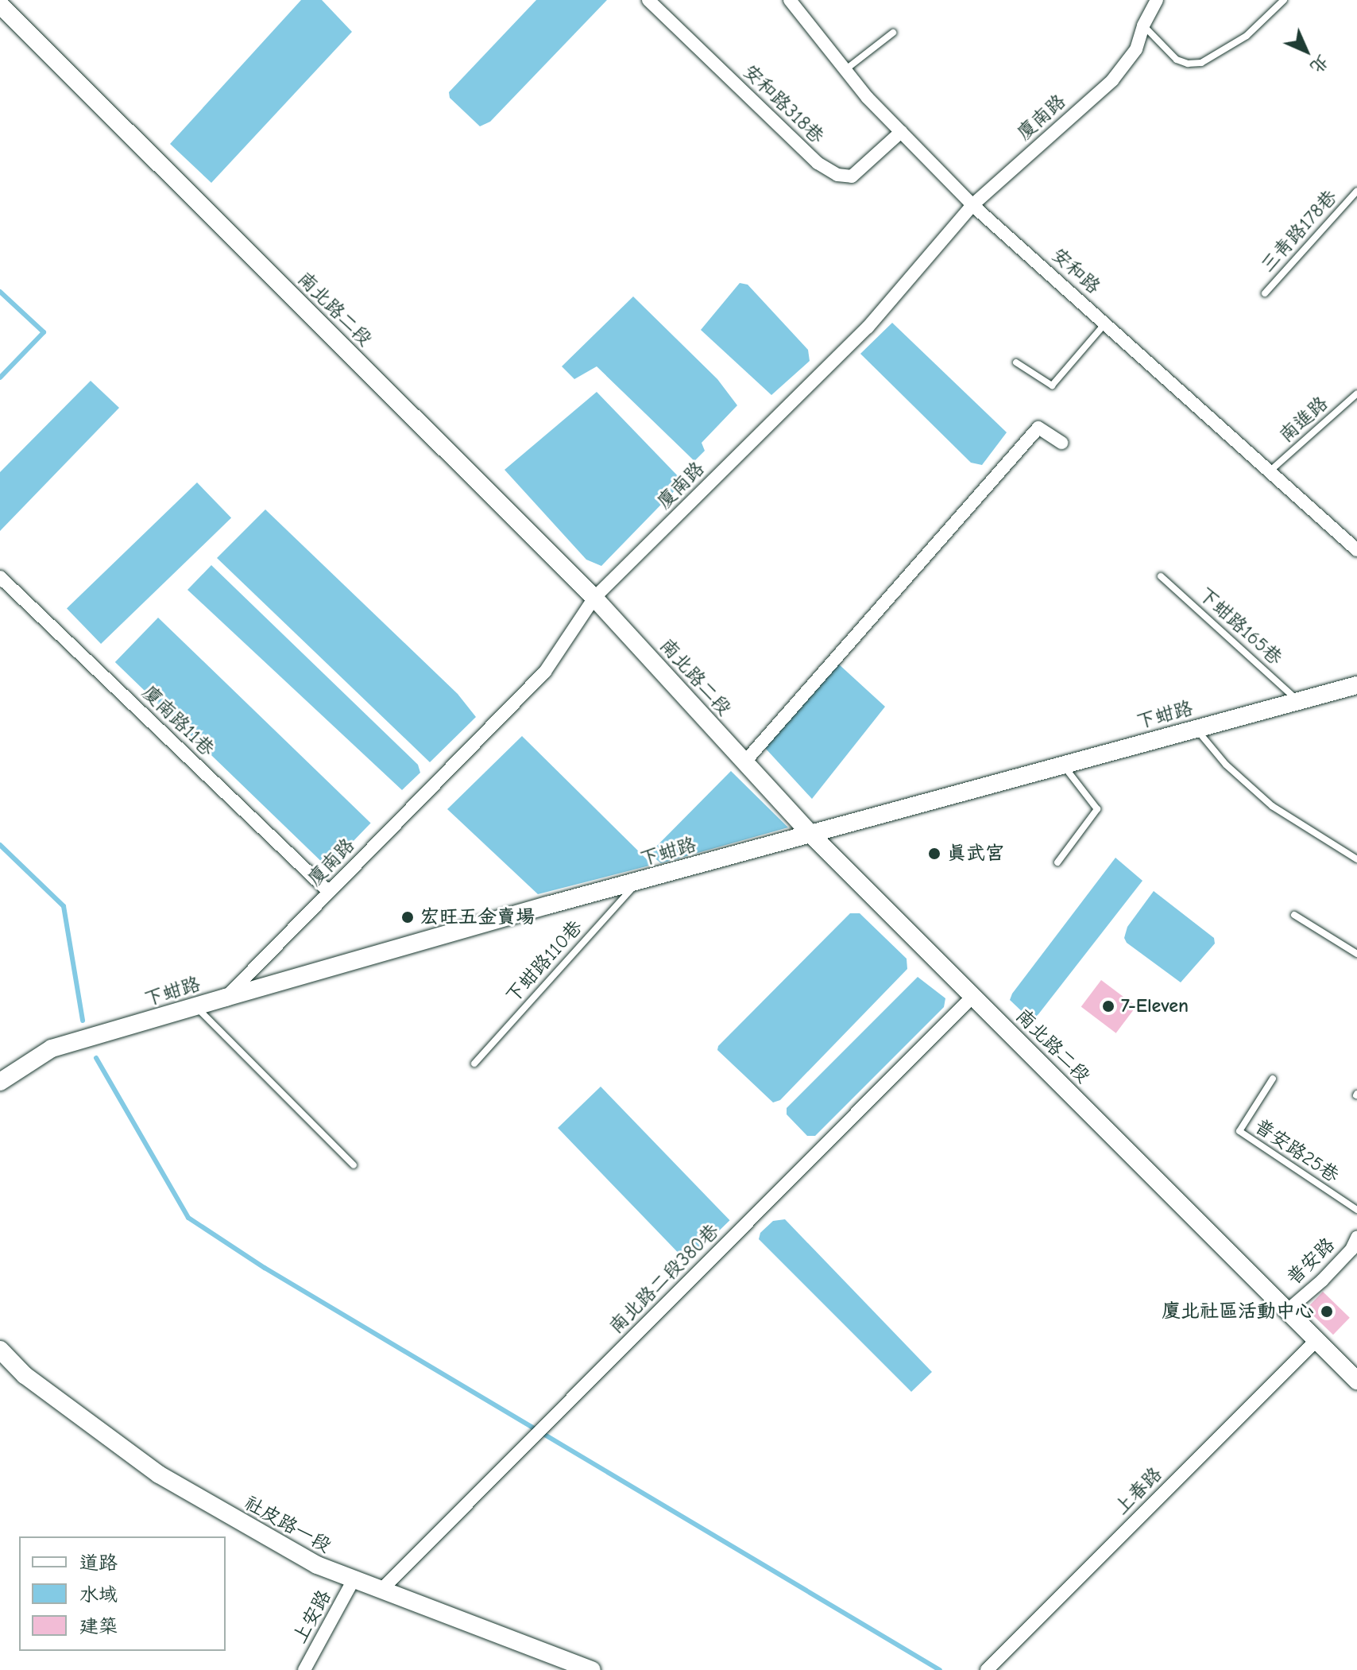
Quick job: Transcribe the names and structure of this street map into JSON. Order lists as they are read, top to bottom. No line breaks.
{"streets":{"street":["安和路318巷","廈南路","安和路","南北路二段","下蚶路","廈南路11巷","普安路","南北路二段380巷","上春路","社皮路一段","上安路"],"lane":["三青路178巷","南進路","下蚶路165巷","下蚶路110巷","普安路25巷"]},"crossings":[["安和路318巷","安和路"],["廈南路","安和路"],["廈南路","南北路二段"],["廈南路","下蚶路"],["廈南路","廈南路11巷"],["安和路","南進路"],["南北路二段","下蚶路"],["南北路二段","普安路"],["南北路二段","南北路二段380巷"],["南北路二段","上春路"],["下蚶路165巷","下蚶路"],["下蚶路","下蚶路110巷"],["南北路二段380巷","社皮路一段"],["社皮路一段","上安路"]],"places":["真武宮","宏旺五金賣場","7-Eleven","廈北社區活動中心"],"legend":["道路","水域","建築"],"north":"bottom right"}
